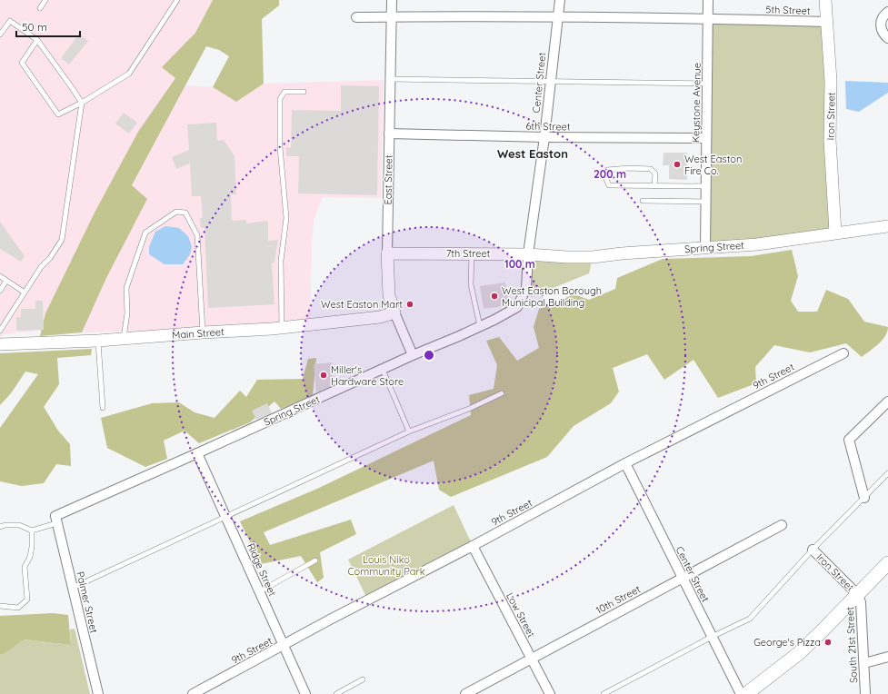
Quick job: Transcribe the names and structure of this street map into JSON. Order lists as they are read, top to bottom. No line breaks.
{"streets":{"street":["5th Street","Center Street","Keystone Avenue","Iron Street","6th Street","East Street","Spring Street","7th Street","Main Street","9th Street","Ridge Street","10th Street","Palmer Street","Low Street","South 21st Street"]},"crossings":[["5th Street","Center Street"],["5th Street","Keystone Avenue"],["5th Street","Iron Street"],["5th Street","East Street"],["Center Street","6th Street"],["Center Street","Spring Street"],["Center Street","7th Street"],["Center Street","9th Street"],["Center Street","10th Street"],["Keystone Avenue","6th Street"],["Keystone Avenue","Spring Street"],["Iron Street","Spring Street"],["Iron Street","South 21st Street"],["6th Street","East Street"],["East Street","Spring Street"],["East Street","7th Street"],["East Street","Main Street"],["Spring Street","7th Street"],["Spring Street","Ridge Street"],["Spring Street","Palmer Street"],["9th Street","Ridge Street"],["9th Street","Low Street"],["10th Street","Low Street"]],"districts":["West Easton"],"parks":["Louis Niko Community Park"],"places":["West Easton Fire Co.","West Easton Borough Municipal Building","West Easton Mart","Miller's Hardware Store","George's Pizza"],"scale_bar":"50 m","rings":["200 m","100 m"]}
